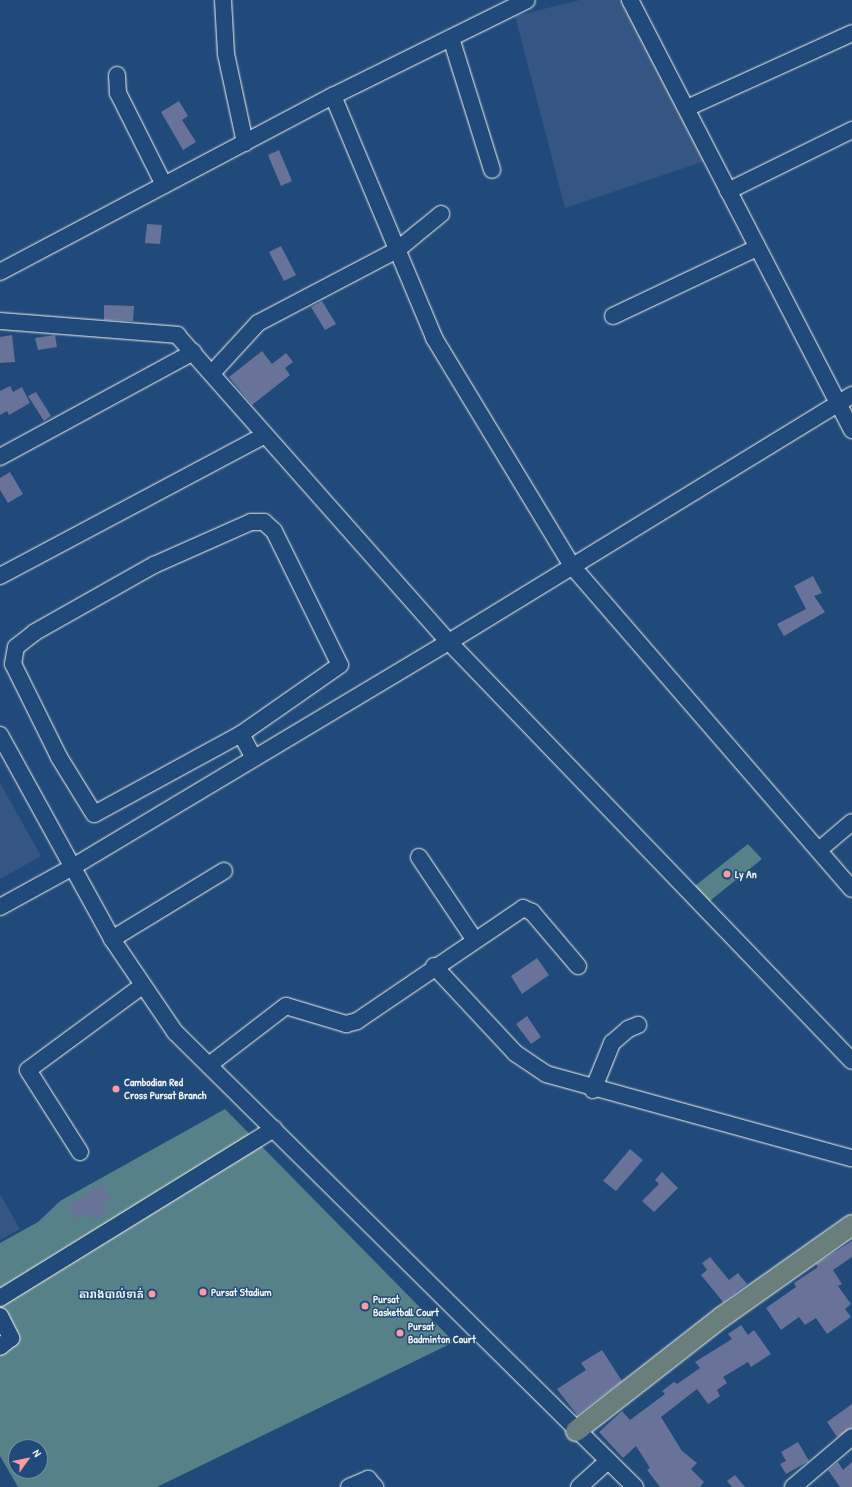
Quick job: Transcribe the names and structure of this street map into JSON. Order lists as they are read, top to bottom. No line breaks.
{"places":["Ly An","Cambodian Red Cross Pursat Branch","Pursat Stadium","តារាងបាល់ទាត់","Pursat Basketball Court","Pursat Badminton Court"],"north":"top right"}
